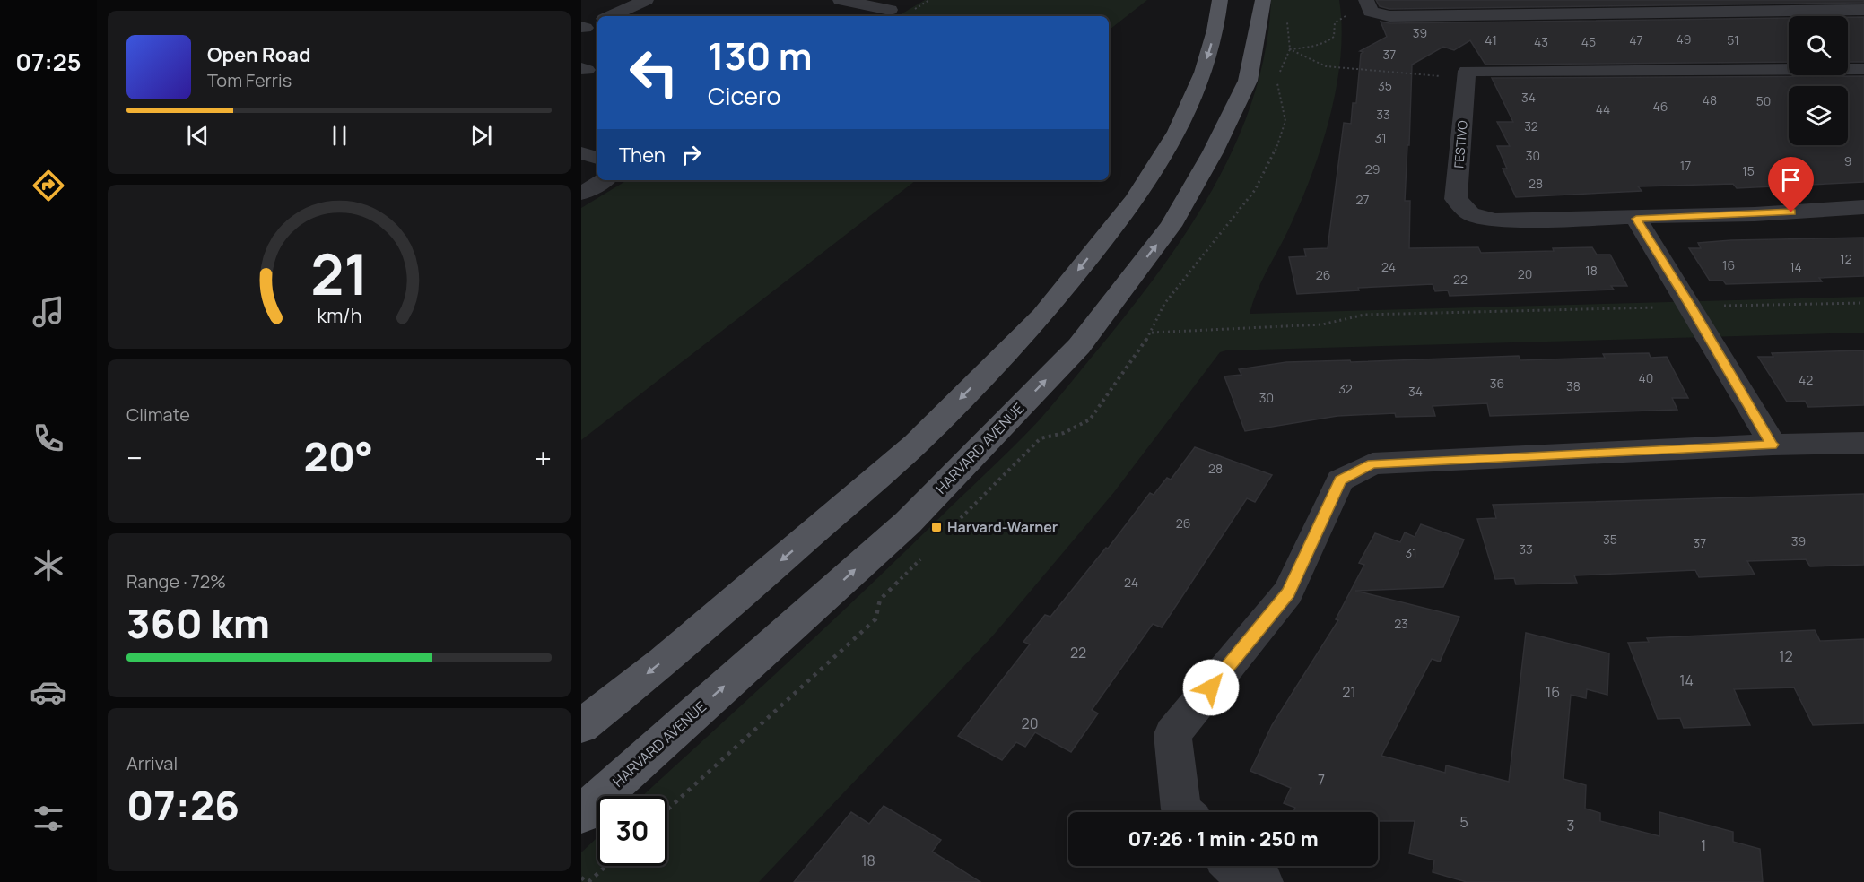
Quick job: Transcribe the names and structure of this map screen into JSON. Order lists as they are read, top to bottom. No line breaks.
{"streets":{"main road":["HARVARD AVENUE"],"street":["FESTIVO"]},"places":{"transit":["Harvard-Warner"]},"house_numbers":["39","49","41","47","51","43","45","37","35","34","48","50","46","44","33","32","31","30","9","17","29","15","28","27","12","16","24","14","18","20","26","22","40","42","36","38","32","34","30","28","26","35","39","37","33","31","24","23","22","12","14","21","16","20","7","5","3","1","18"],"page":{"tabs":"07:25","turn":["130 m","Cicero"],"song":["Open Road","Tom Ferris"],"then":"Then","tile":["Climate",["Range · 72%","360 km"],["Arrival","07:26"]],"heat":["−","20°","+"],"limit":"30","trip":"07:26 · 1 min · 250 m","gauge":["21","km/h"]}}
